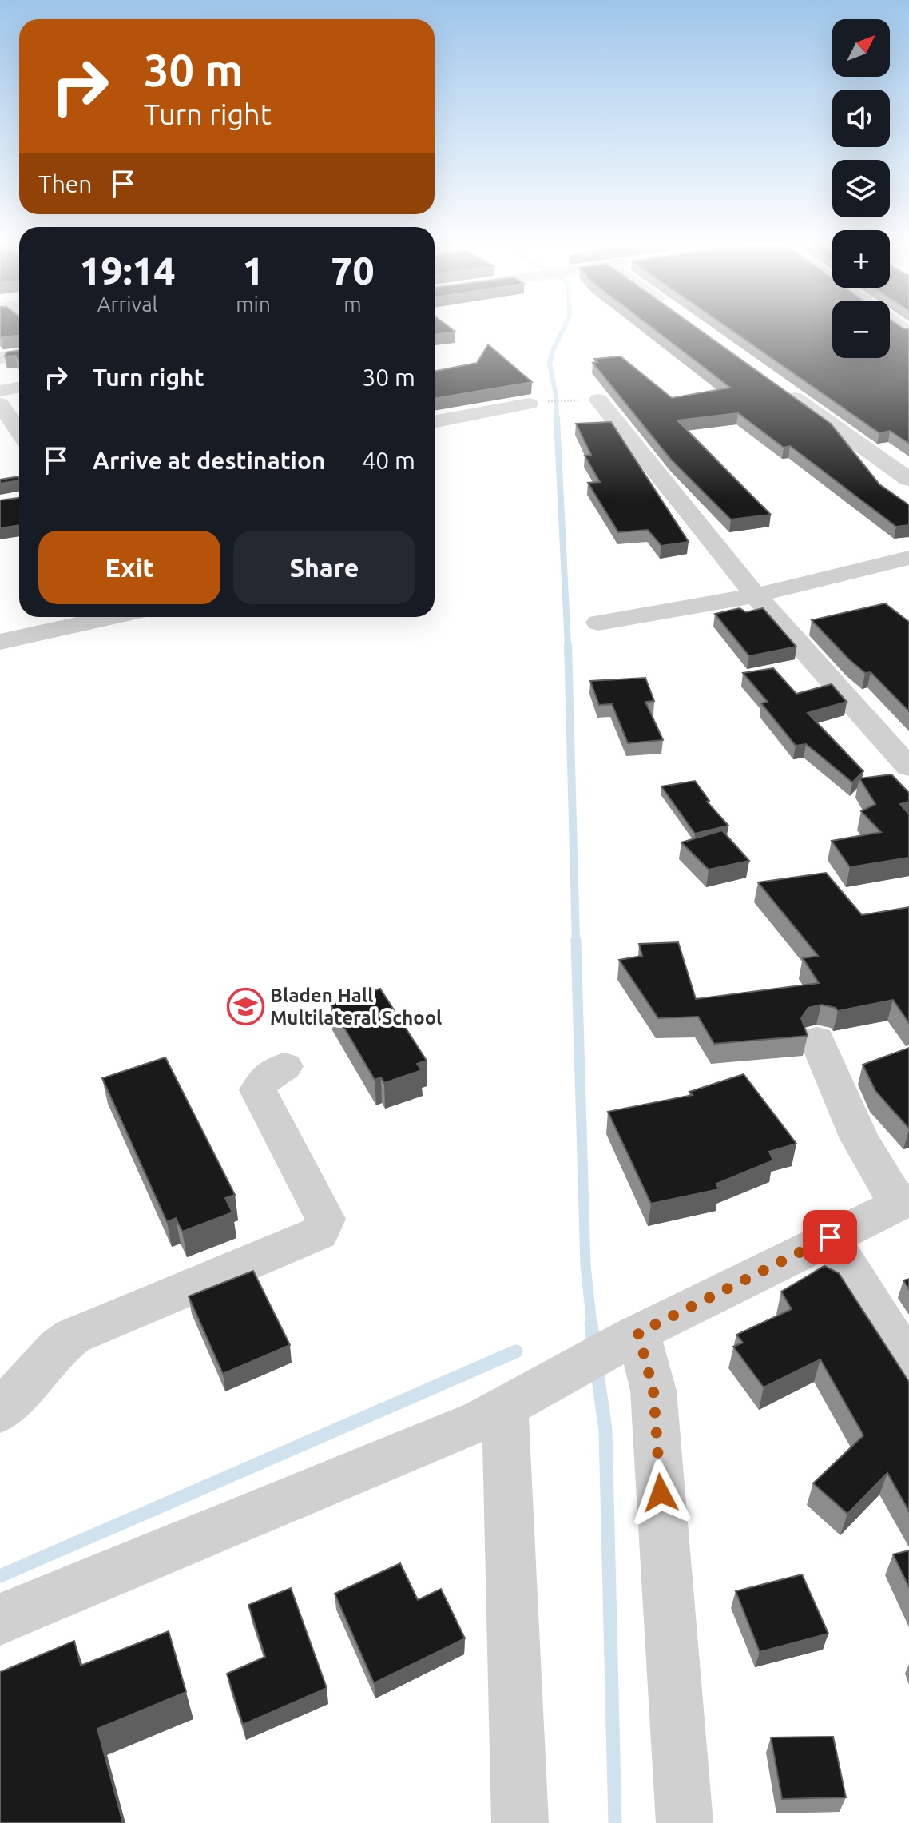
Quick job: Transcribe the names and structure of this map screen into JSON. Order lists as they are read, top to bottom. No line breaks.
{"places":{"school or university":["Bladen Hall Multilateral School"]},"north":"top right","page":{"map_buttons":["+","−"],"turn":["30 m","Turn right"],"then":"Then","eta":["19:14","Arrival","1","min","70","m"],"list":[{"name":"Turn right","value":"30 m"},{"name":"Arrive at destination","value":"40 m"}],"buttons":["Exit","Share"]}}
